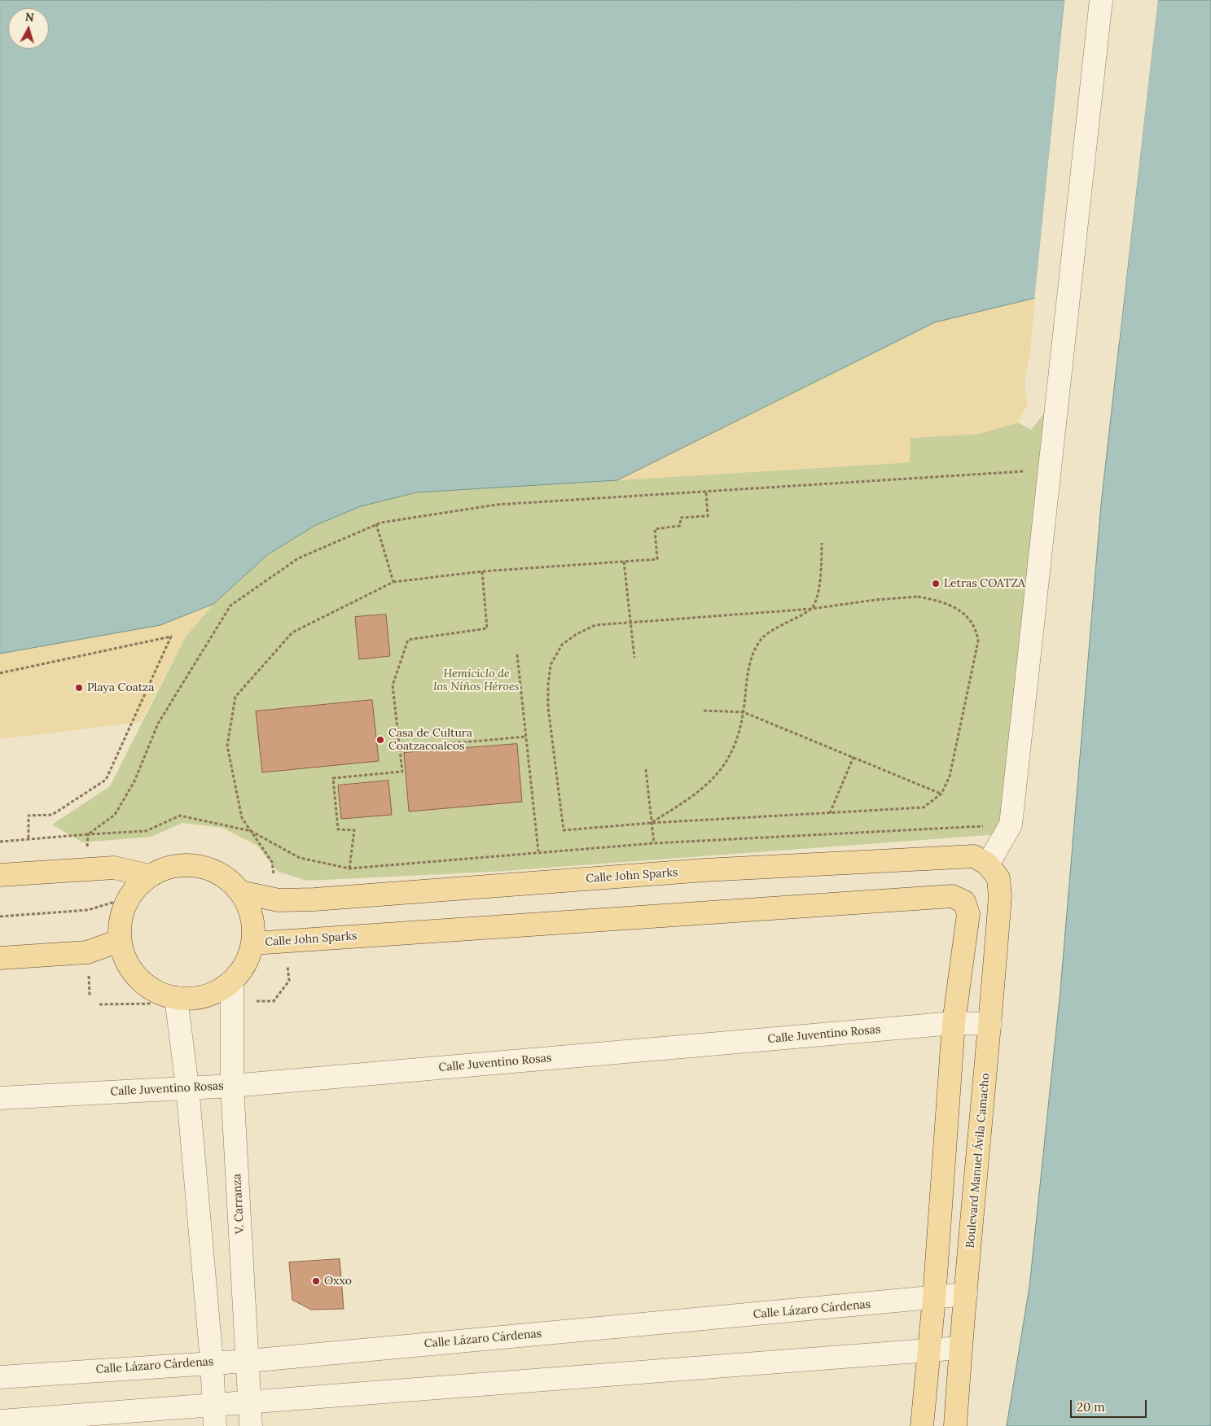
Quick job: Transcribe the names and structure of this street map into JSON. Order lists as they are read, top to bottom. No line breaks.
{"streets":{"main road":["Calle John Sparks","Boulevard Manuel Ávila Camacho"],"street":["Calle Juventino Rosas","V. Carranza","Calle Lázaro Cárdenas"]},"crossings":[["Calle John Sparks","Calle Juventino Rosas"],["Calle John Sparks","Boulevard Manuel Ávila Camacho"],["Calle John Sparks","V. Carranza"],["Calle Juventino Rosas","Boulevard Manuel Ávila Camacho"],["Calle Juventino Rosas","V. Carranza"],["Boulevard Manuel Ávila Camacho","Calle Lázaro Cárdenas"],["V. Carranza","Calle Lázaro Cárdenas"]],"parks":["Hemiciclo de los Niños Héroes"],"places":["Letras COATZA","Playa Coatza","Casa de Cultura Coatzacoalcos","Oxxo"],"scale_bar":"20 m","north":"top"}
